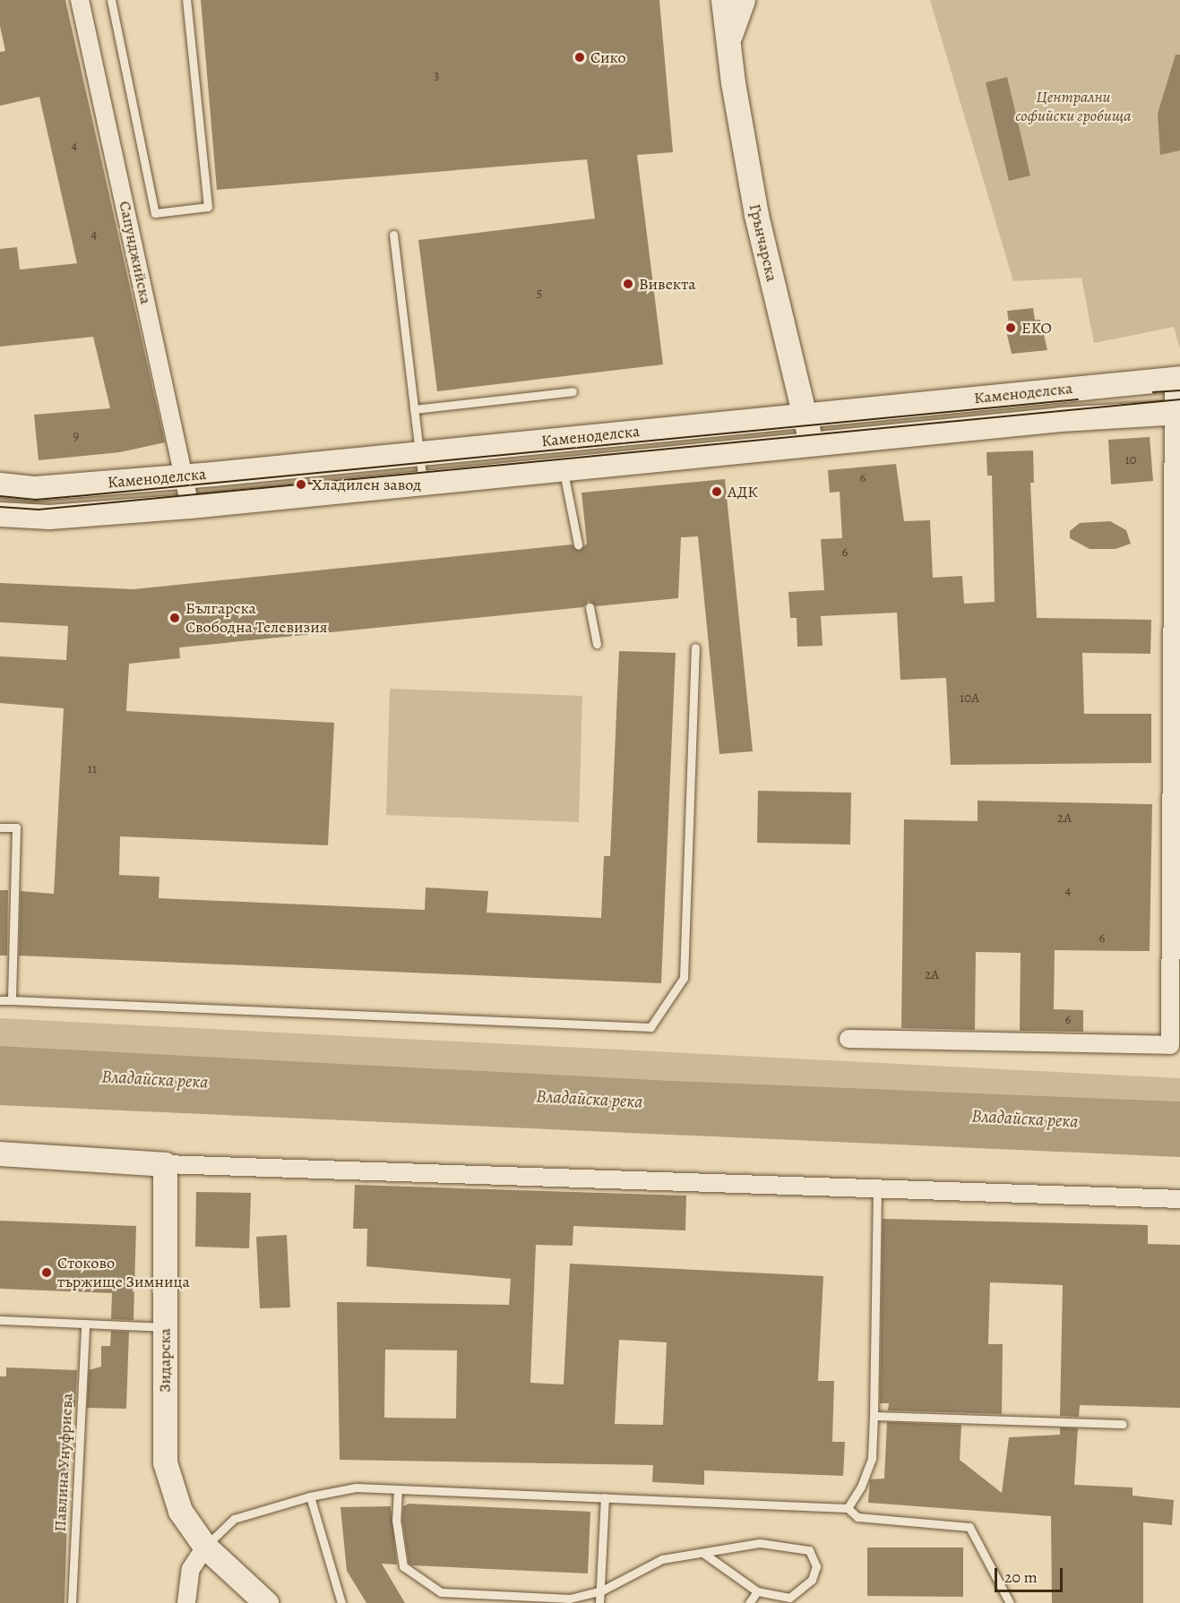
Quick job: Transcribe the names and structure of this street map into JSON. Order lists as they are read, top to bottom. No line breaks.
{"streets":{"main road":["Грънчарска","Каменоделска","Зидарска"],"street":["Сапунджийска"],"lane":["Павлина Унуфриева"]},"crossings":[["Грънчарска","Каменоделска"],["Сапунджийска","Каменоделска"]],"water":["Владайска река"],"parks":["Централни софийски гробища"],"places":["Сико","Вивекта","EKO","Хладилен завод","АДК","Българска Свободна Телевизия","Стоково тържище Зимница"],"house_numbers":["3","4","4","5","9","10","6","6","10А","11","2А","4","6","2А","6"],"scale_bar":"20 m"}
